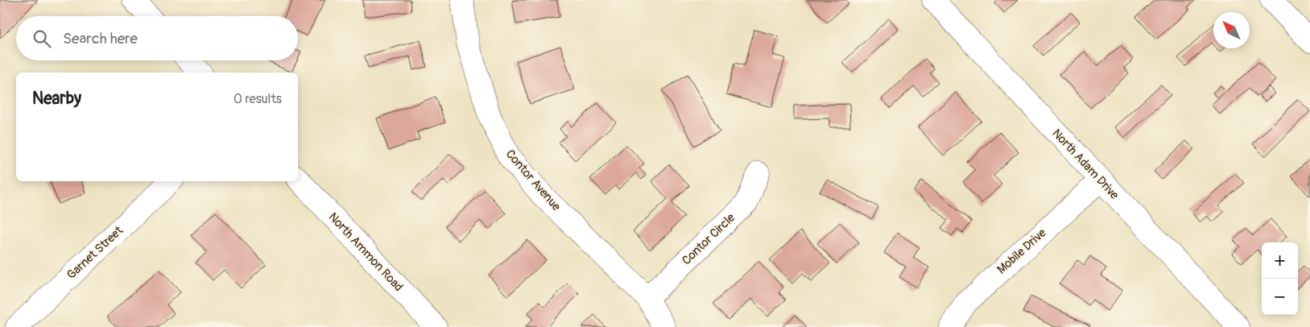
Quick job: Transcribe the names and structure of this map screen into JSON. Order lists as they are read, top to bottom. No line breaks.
{"streets":{"street":["North Adam Drive","Contor Avenue","Contor Circle","Mobile Drive","North Ammon Road","Garnet Street"]},"crossings":[["North Adam Drive","Mobile Drive"],["Contor Avenue","Contor Circle"]],"north":"top left","page":{"search":"Search here","heading":["Nearby","0 results"],"map_buttons":["+","−"]}}
